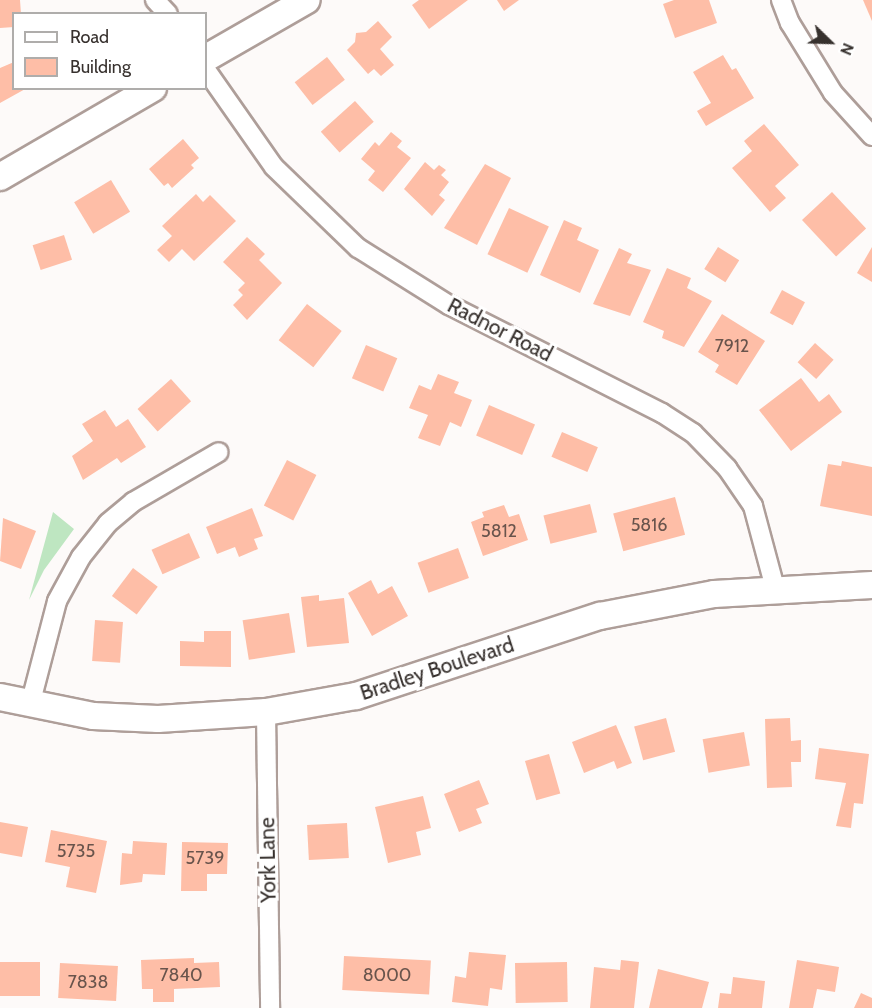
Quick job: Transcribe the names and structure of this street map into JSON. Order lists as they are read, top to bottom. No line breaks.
{"streets":{"main road":["Bradley Boulevard"],"street":["Radnor Road","York Lane"]},"crossings":[["Radnor Road","Bradley Boulevard"],["Bradley Boulevard","York Lane"]],"house_numbers":["7912","5816","5812","5735","5739","7840","8000","7838"],"legend":["Road","Building"],"north":"bottom right"}
